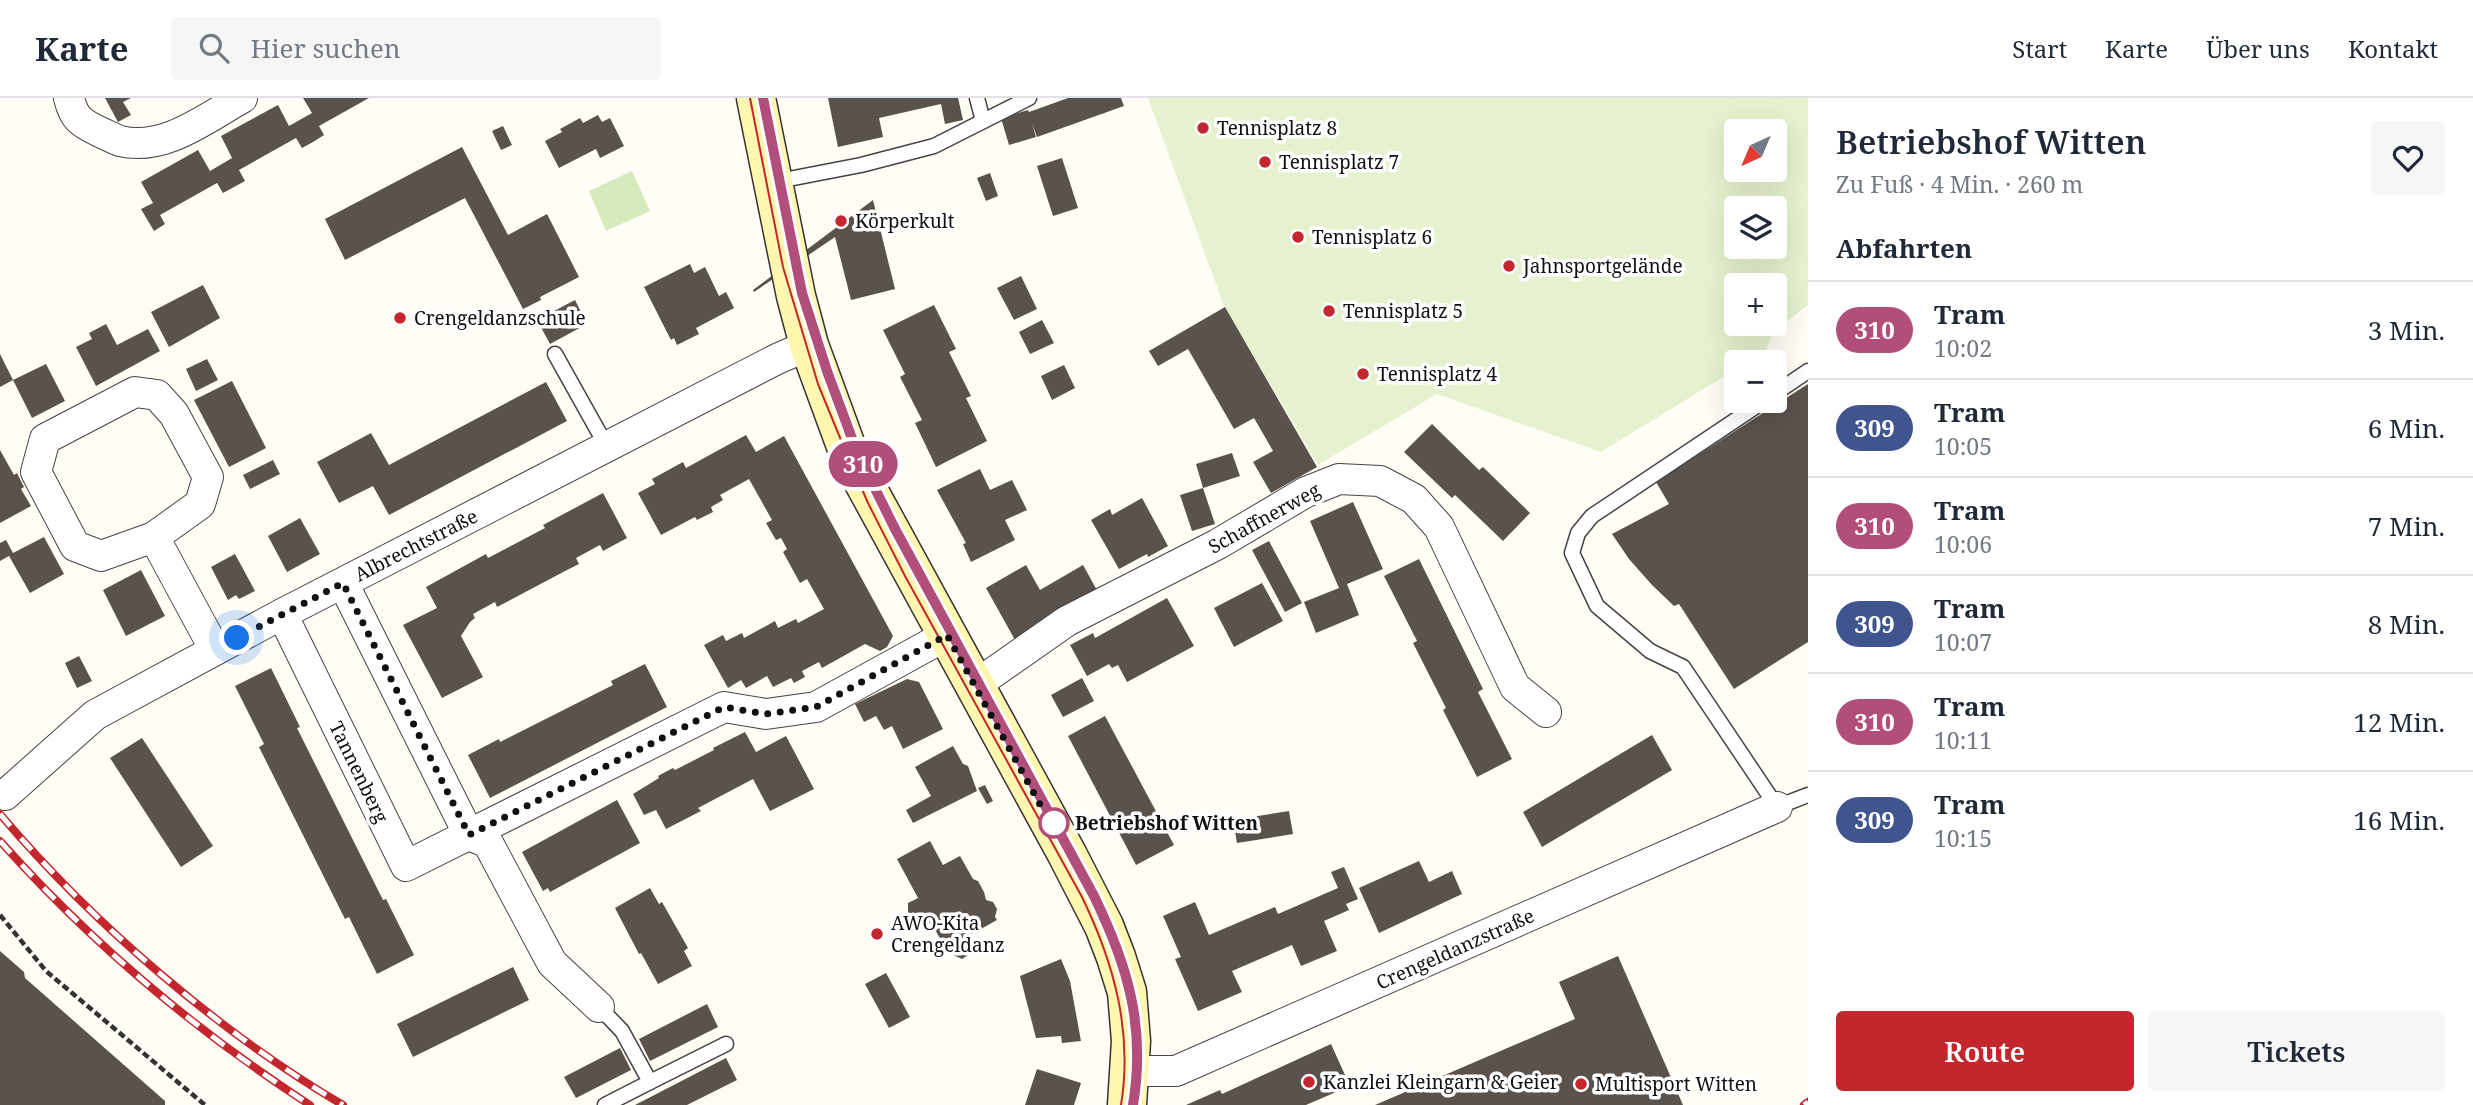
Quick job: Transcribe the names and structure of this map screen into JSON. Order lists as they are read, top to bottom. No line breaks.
{"streets":{"main road":["Crengeldanzstraße"],"street":["Schaffnerweg","Albrechtstraße","Tannenberg"]},"crossings":[["Schaffnerweg","Crengeldanzstraße"],["Albrechtstraße","Tannenberg"],["Albrechtstraße","Crengeldanzstraße"],["Tannenberg","Crengeldanzstraße"]],"places":["Tennisplatz 8","Tennisplatz 7","Körperkult","Tennisplatz 6","Jahnsportgelände","Tennisplatz 5","Crengeldanzschule","Tennisplatz 4","Betriebshof Witten","AWO-Kita Crengeldanz","Kanzlei Kleingarn & Geier","Multisport Witten"],"lines":["tram line 310"],"north":"bottom left","page":{"header":"Karte","search":"Hier suchen","nav":["Start","Karte","Über uns","Kontakt"],"on_map":"310","heading":[["Betriebshof Witten","Zu Fuß · 4 Min. · 260 m"],"Abfahrten"],"map_buttons":["+","−"],"list":[{"mark":"310","name":"Tram","note":"10:02","value":"3 Min."},{"mark":"309","name":"Tram","note":"10:05","value":"6 Min."},{"mark":"310","name":"Tram","note":"10:06","value":"7 Min."},{"mark":"309","name":"Tram","note":"10:07","value":"8 Min."},{"mark":"310","name":"Tram","note":"10:11","value":"12 Min."},{"mark":"309","name":"Tram","note":"10:15","value":"16 Min."}],"buttons":["Route","Tickets"]}}
